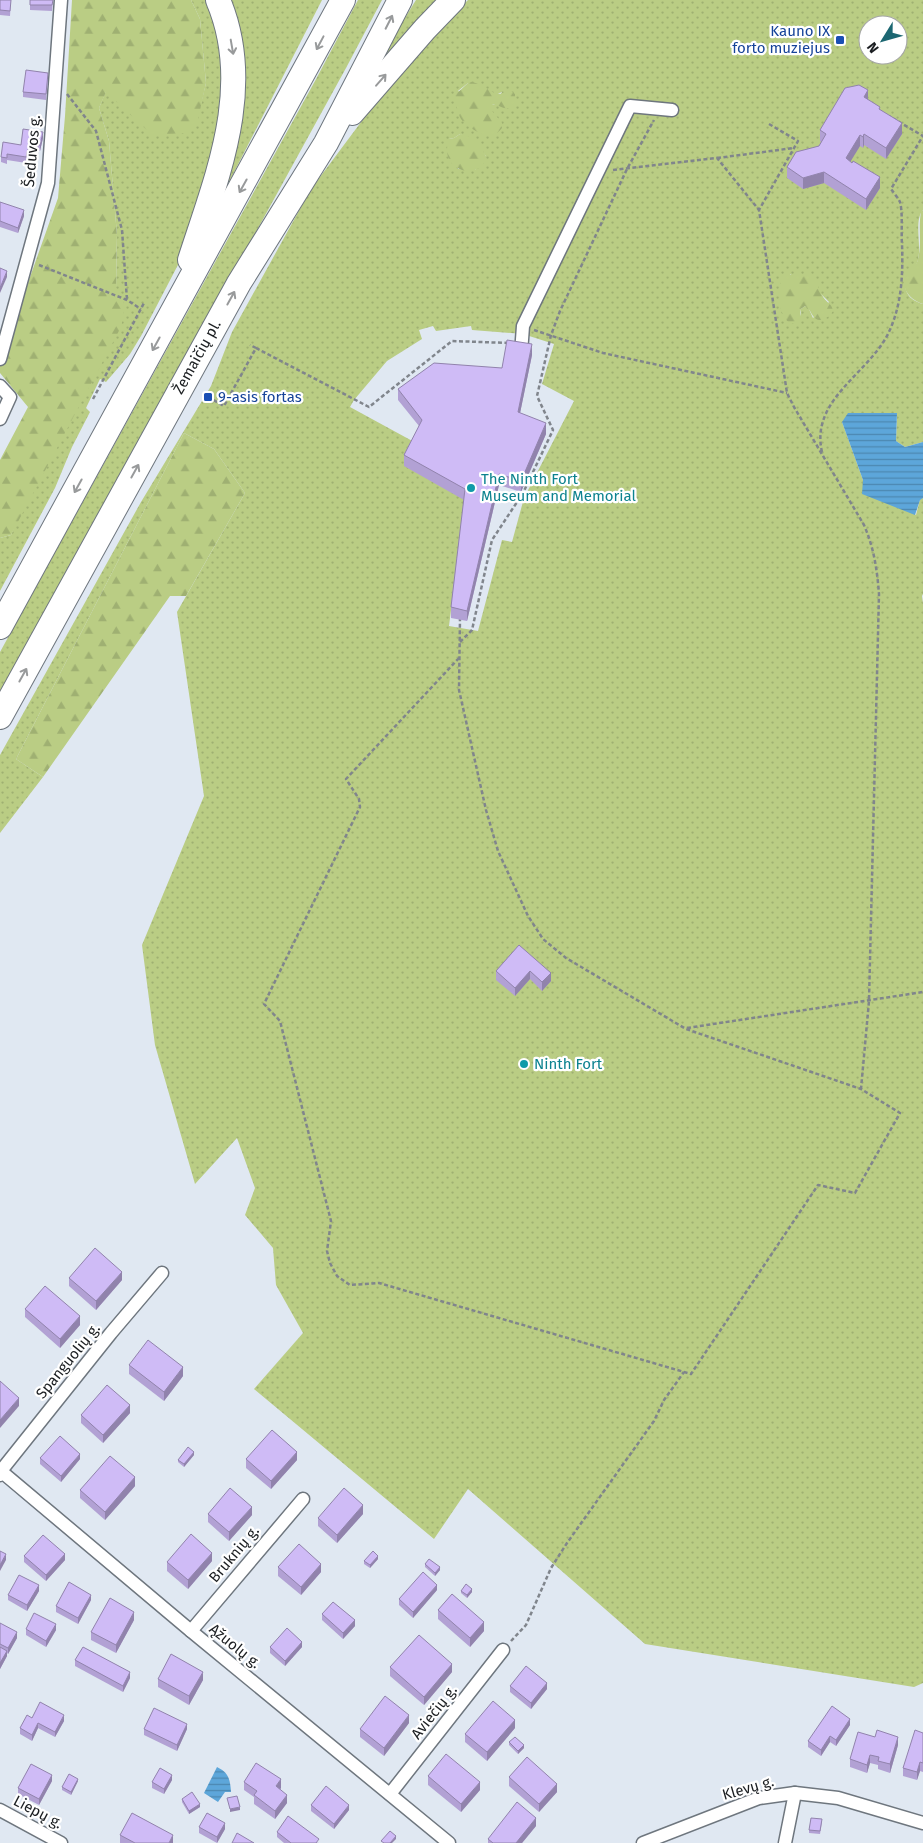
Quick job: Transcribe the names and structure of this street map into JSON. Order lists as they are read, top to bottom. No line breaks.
{"streets":{"highway":["Žemaičių pl."],"street":["Šeduvos g.","Spanguolių g.","Bruknių g.","Ąžuolų g.","Aviečių g.","Klevų g.","Liepų g."]},"crossings":[["Spanguolių g.","Ąžuolų g."],["Bruknių g.","Ąžuolų g."],["Ąžuolų g.","Aviečių g."]],"places":{"transit":["Kauno IX forto muziejus","9-asis fortas"],"other":["The Ninth Fort Museum and Memorial","Ninth Fort"]},"north":"bottom left"}
